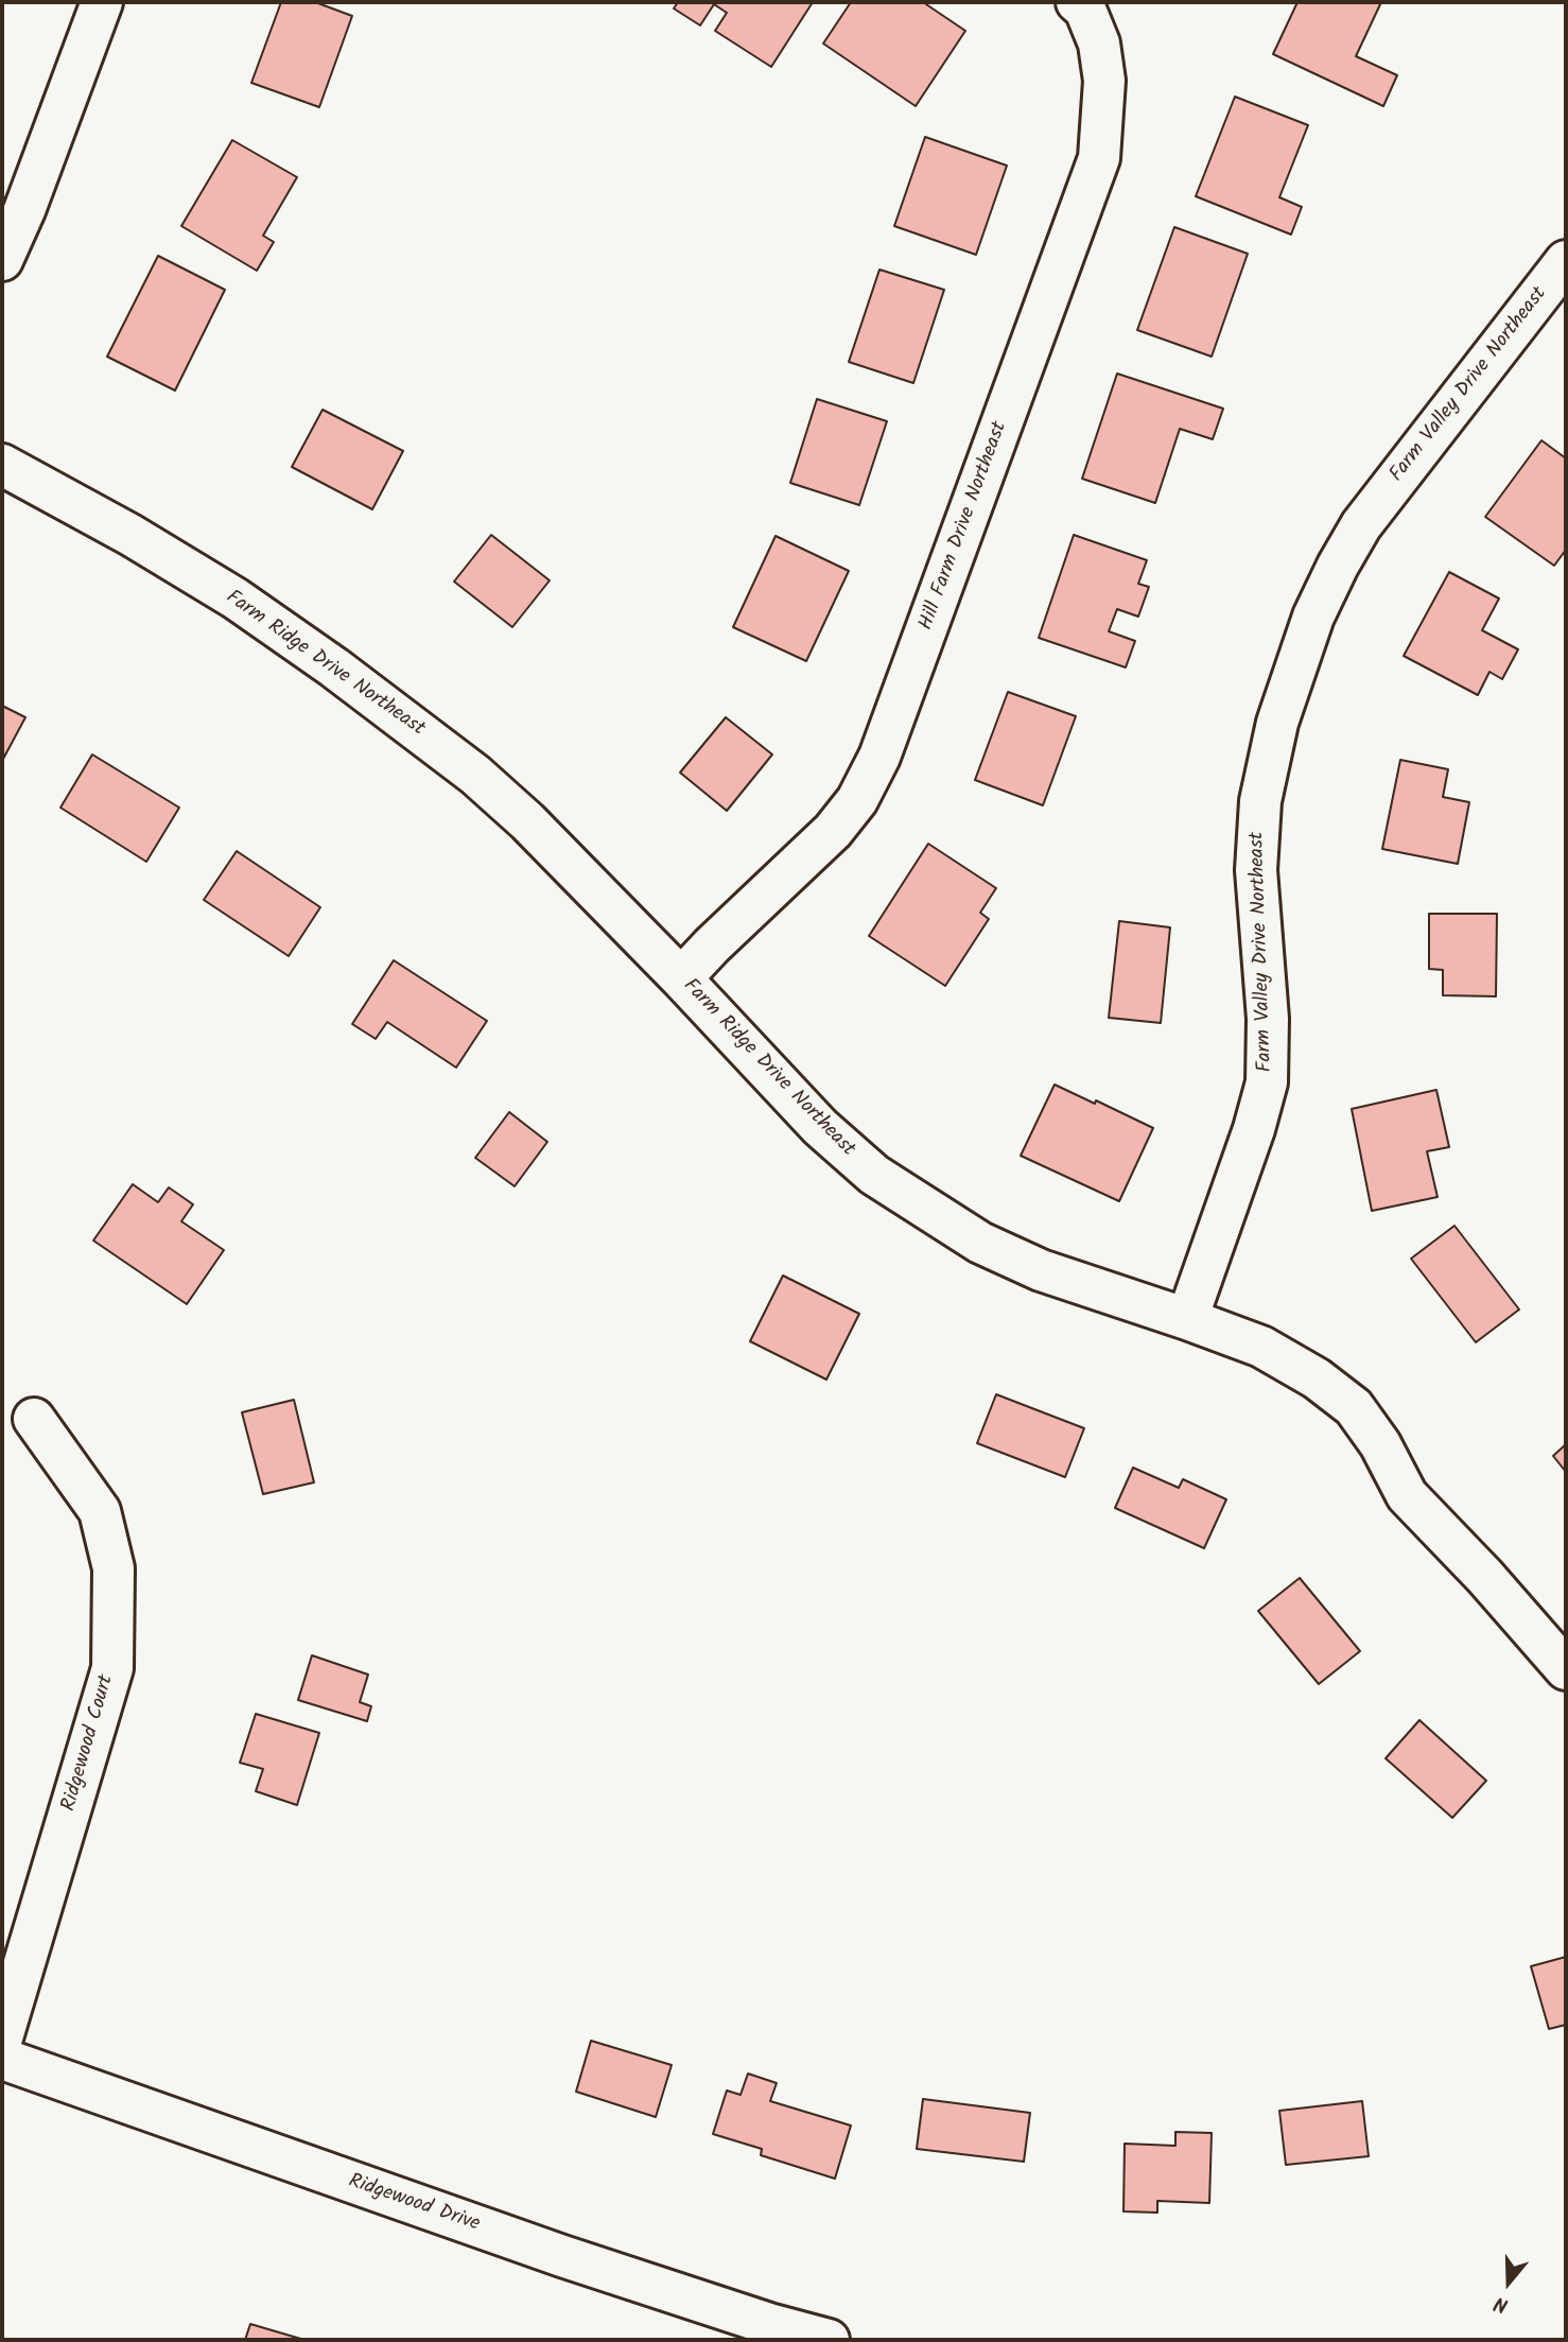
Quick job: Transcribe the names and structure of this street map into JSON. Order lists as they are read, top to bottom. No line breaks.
{"streets":{"street":["Farm Valley Drive Northeast","Hill Farm Drive Northeast","Farm Ridge Drive Northeast","Ridgewood Court","Ridgewood Drive"]},"crossings":[["Farm Valley Drive Northeast","Farm Ridge Drive Northeast"],["Hill Farm Drive Northeast","Farm Ridge Drive Northeast"]],"north":"bottom"}
